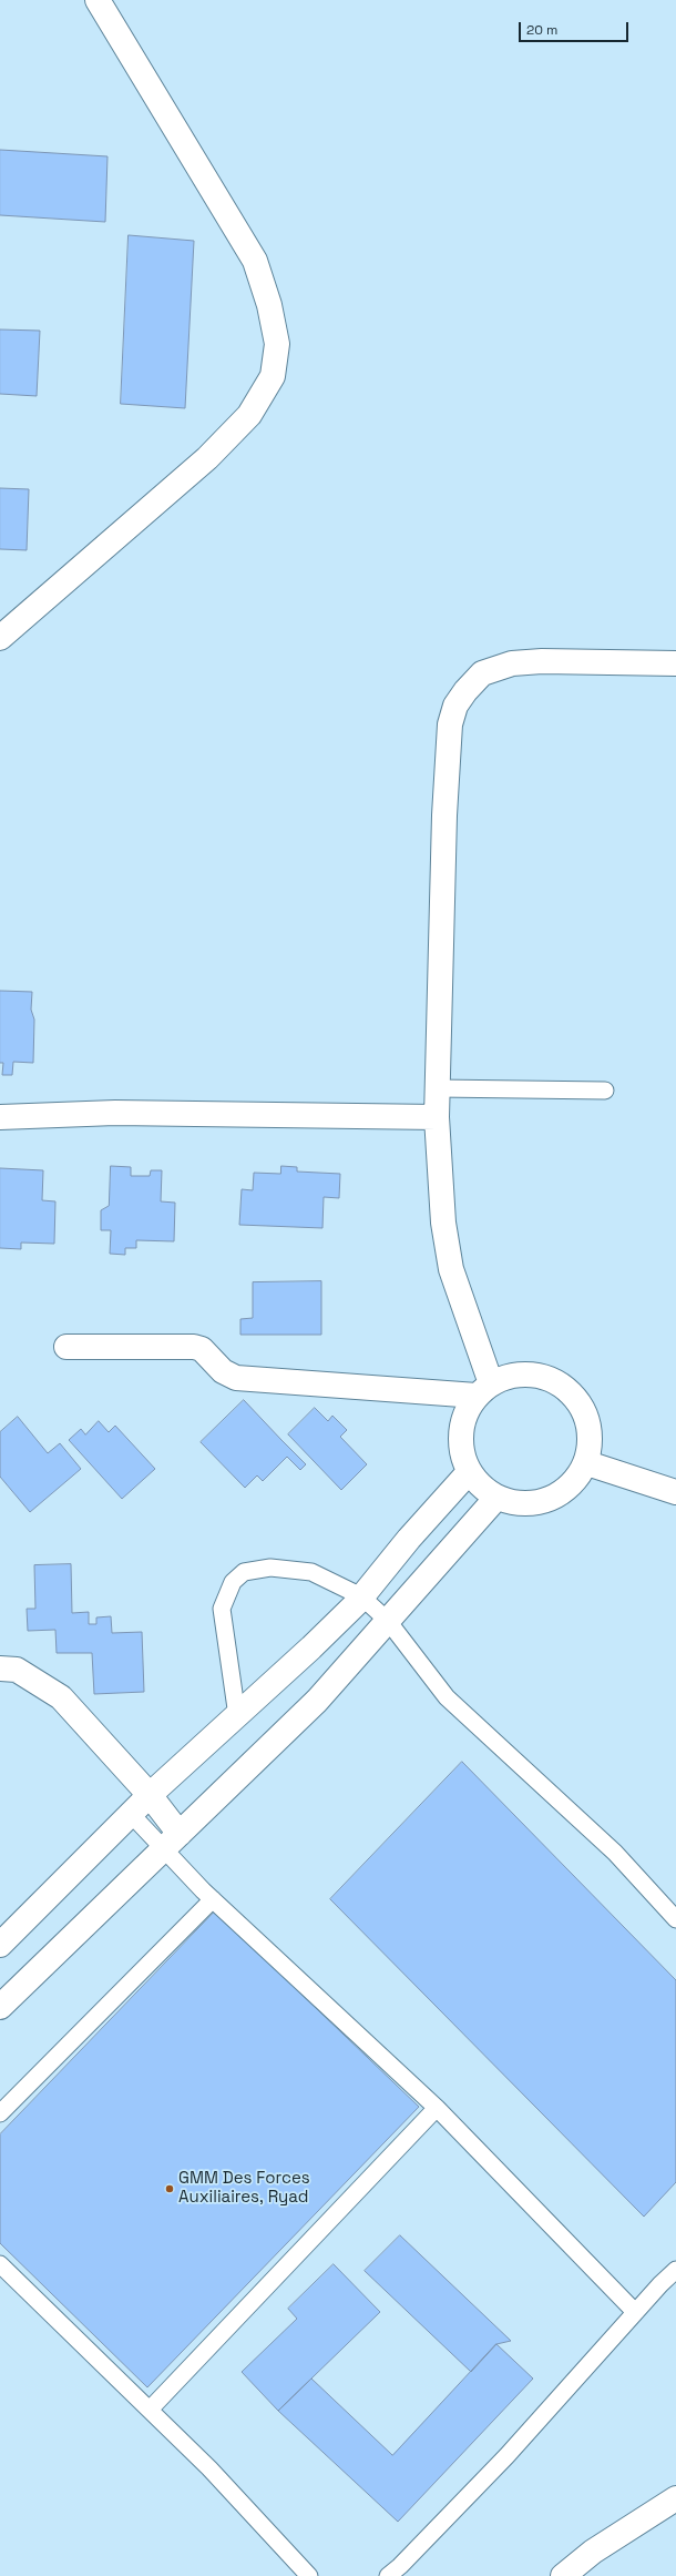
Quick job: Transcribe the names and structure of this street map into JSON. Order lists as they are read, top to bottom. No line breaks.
{"places":["GMM Des Forces Auxiliaires, Ryad"],"scale_bar":"20 m"}
